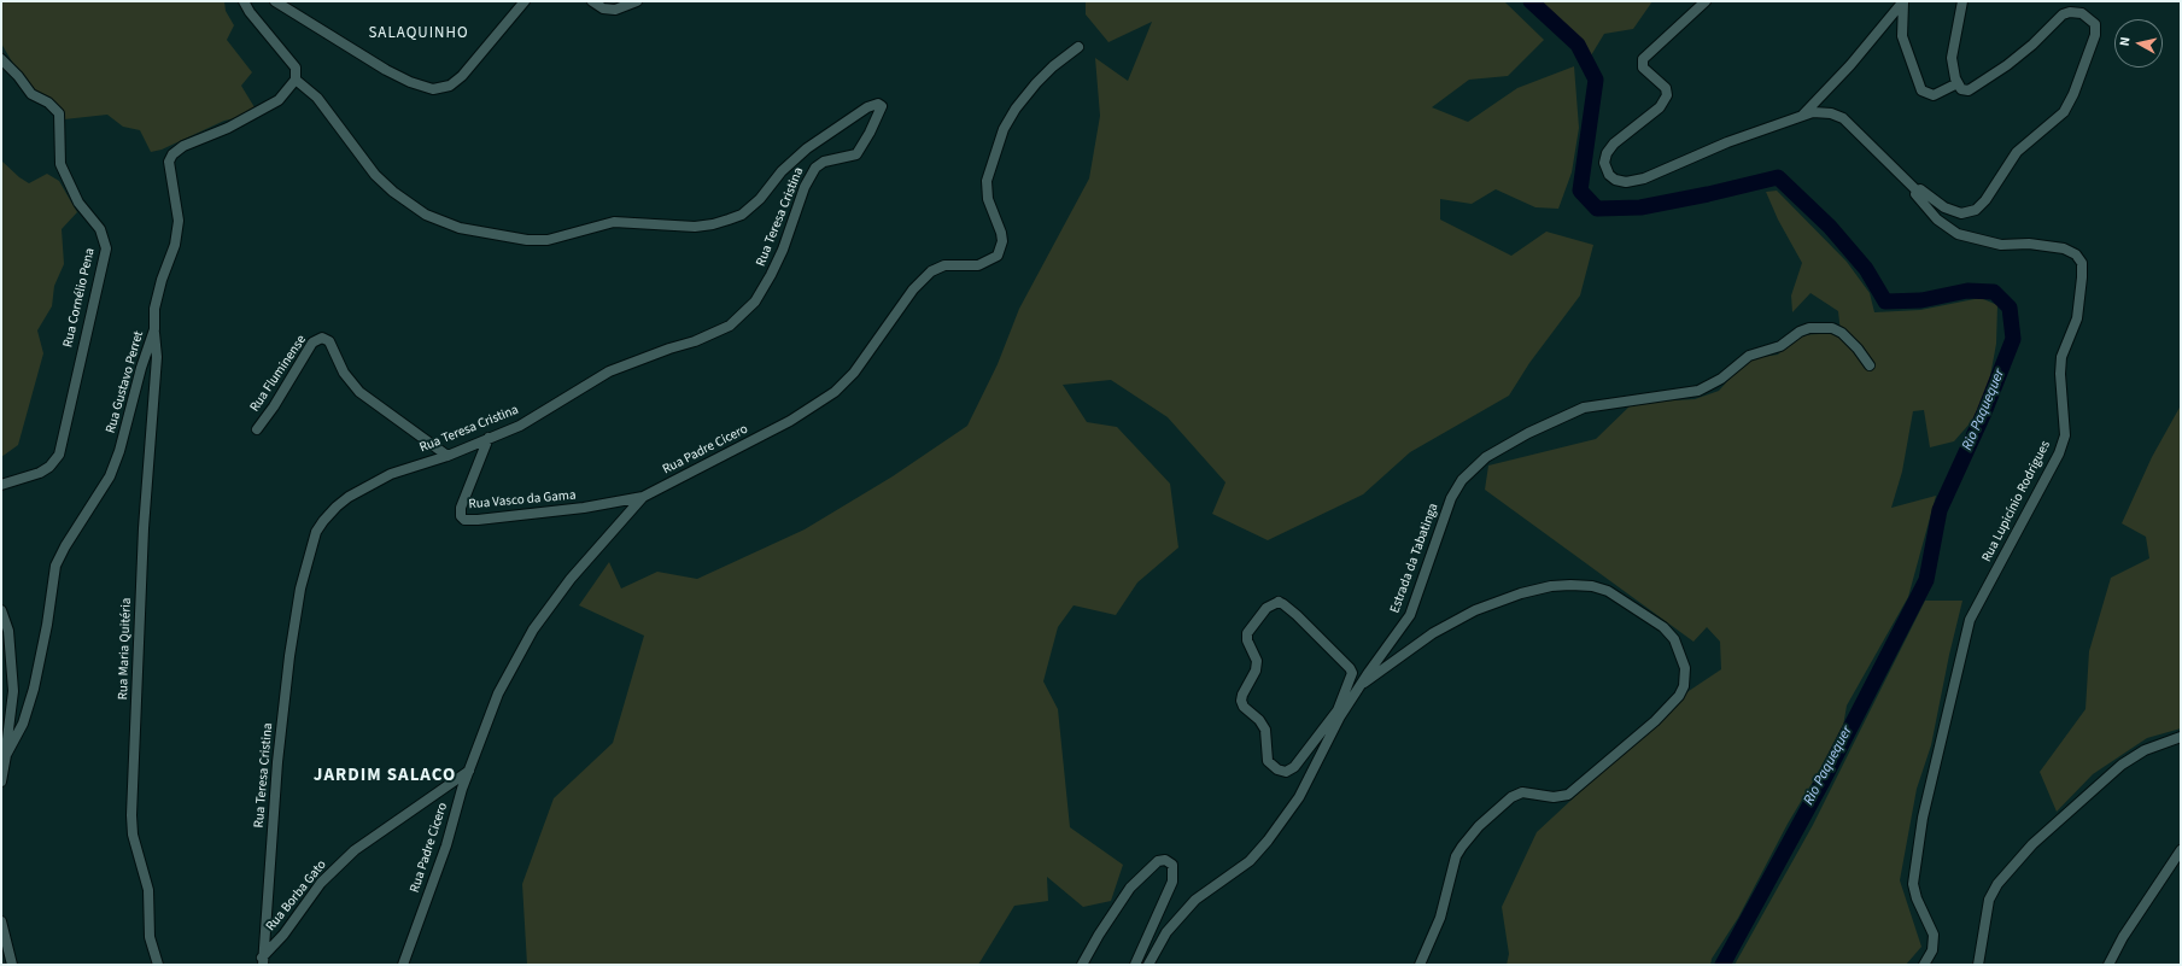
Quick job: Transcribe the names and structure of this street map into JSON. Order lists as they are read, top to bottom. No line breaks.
{"streets":{"street":["Rua Teresa Cristina","Rua Cornélio Pena","Rua Fluminense","Rua Gustavo Perret","Rua Padre Cicero","Rua Vasco da Gama","Rua Lupicínio Rodrigues","Estrada da Tabatinga","Rua Maria Quitéria","Rua Borba Gato"]},"crossings":[["Rua Teresa Cristina","Rua Fluminense"],["Rua Teresa Cristina","Rua Gustavo Perret"],["Rua Teresa Cristina","Rua Vasco da Gama"],["Rua Teresa Cristina","Rua Borba Gato"],["Rua Gustavo Perret","Rua Maria Quitéria"],["Rua Padre Cicero","Rua Vasco da Gama"],["Rua Padre Cicero","Rua Borba Gato"]],"districts":["SALAQUINHO","JARDIM SALACO"],"water":["Rio Paquequer"],"north":"left"}
